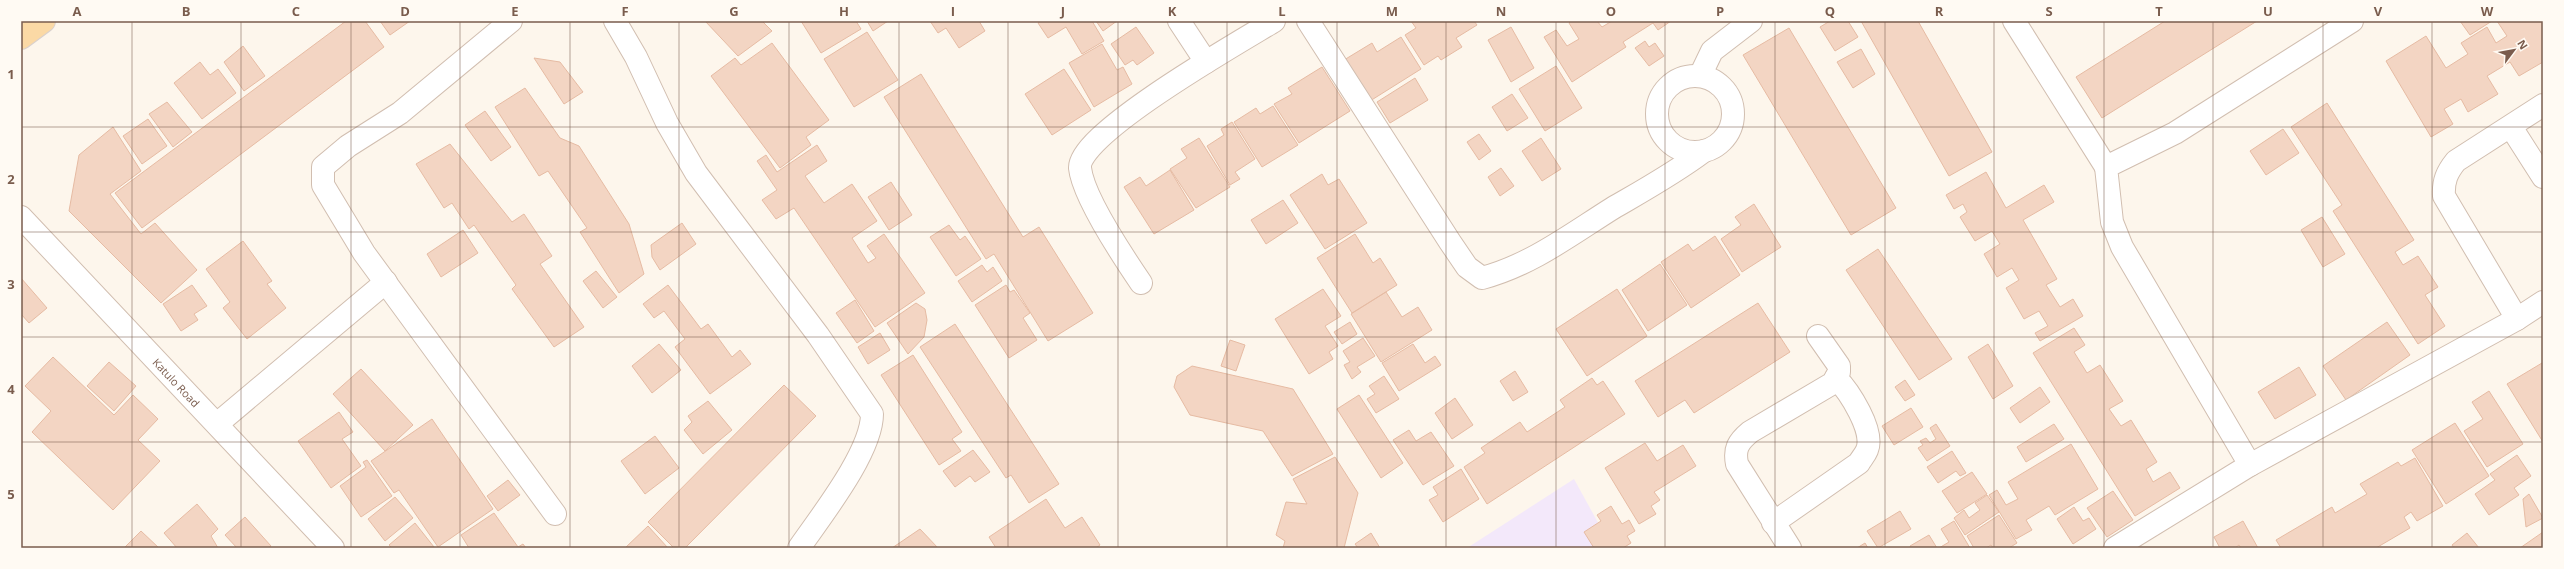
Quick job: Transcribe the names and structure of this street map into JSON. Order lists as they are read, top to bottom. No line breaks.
{"streets":{"street":["Katulo Road"]},"north":"top right","grid":{"columns":["A","B","C","D","E","F","G","H","I","J","K","L","M","N","O","P","Q","R","S","T","U","V","W"],"rows":["1","2","3","4","5"]}}
